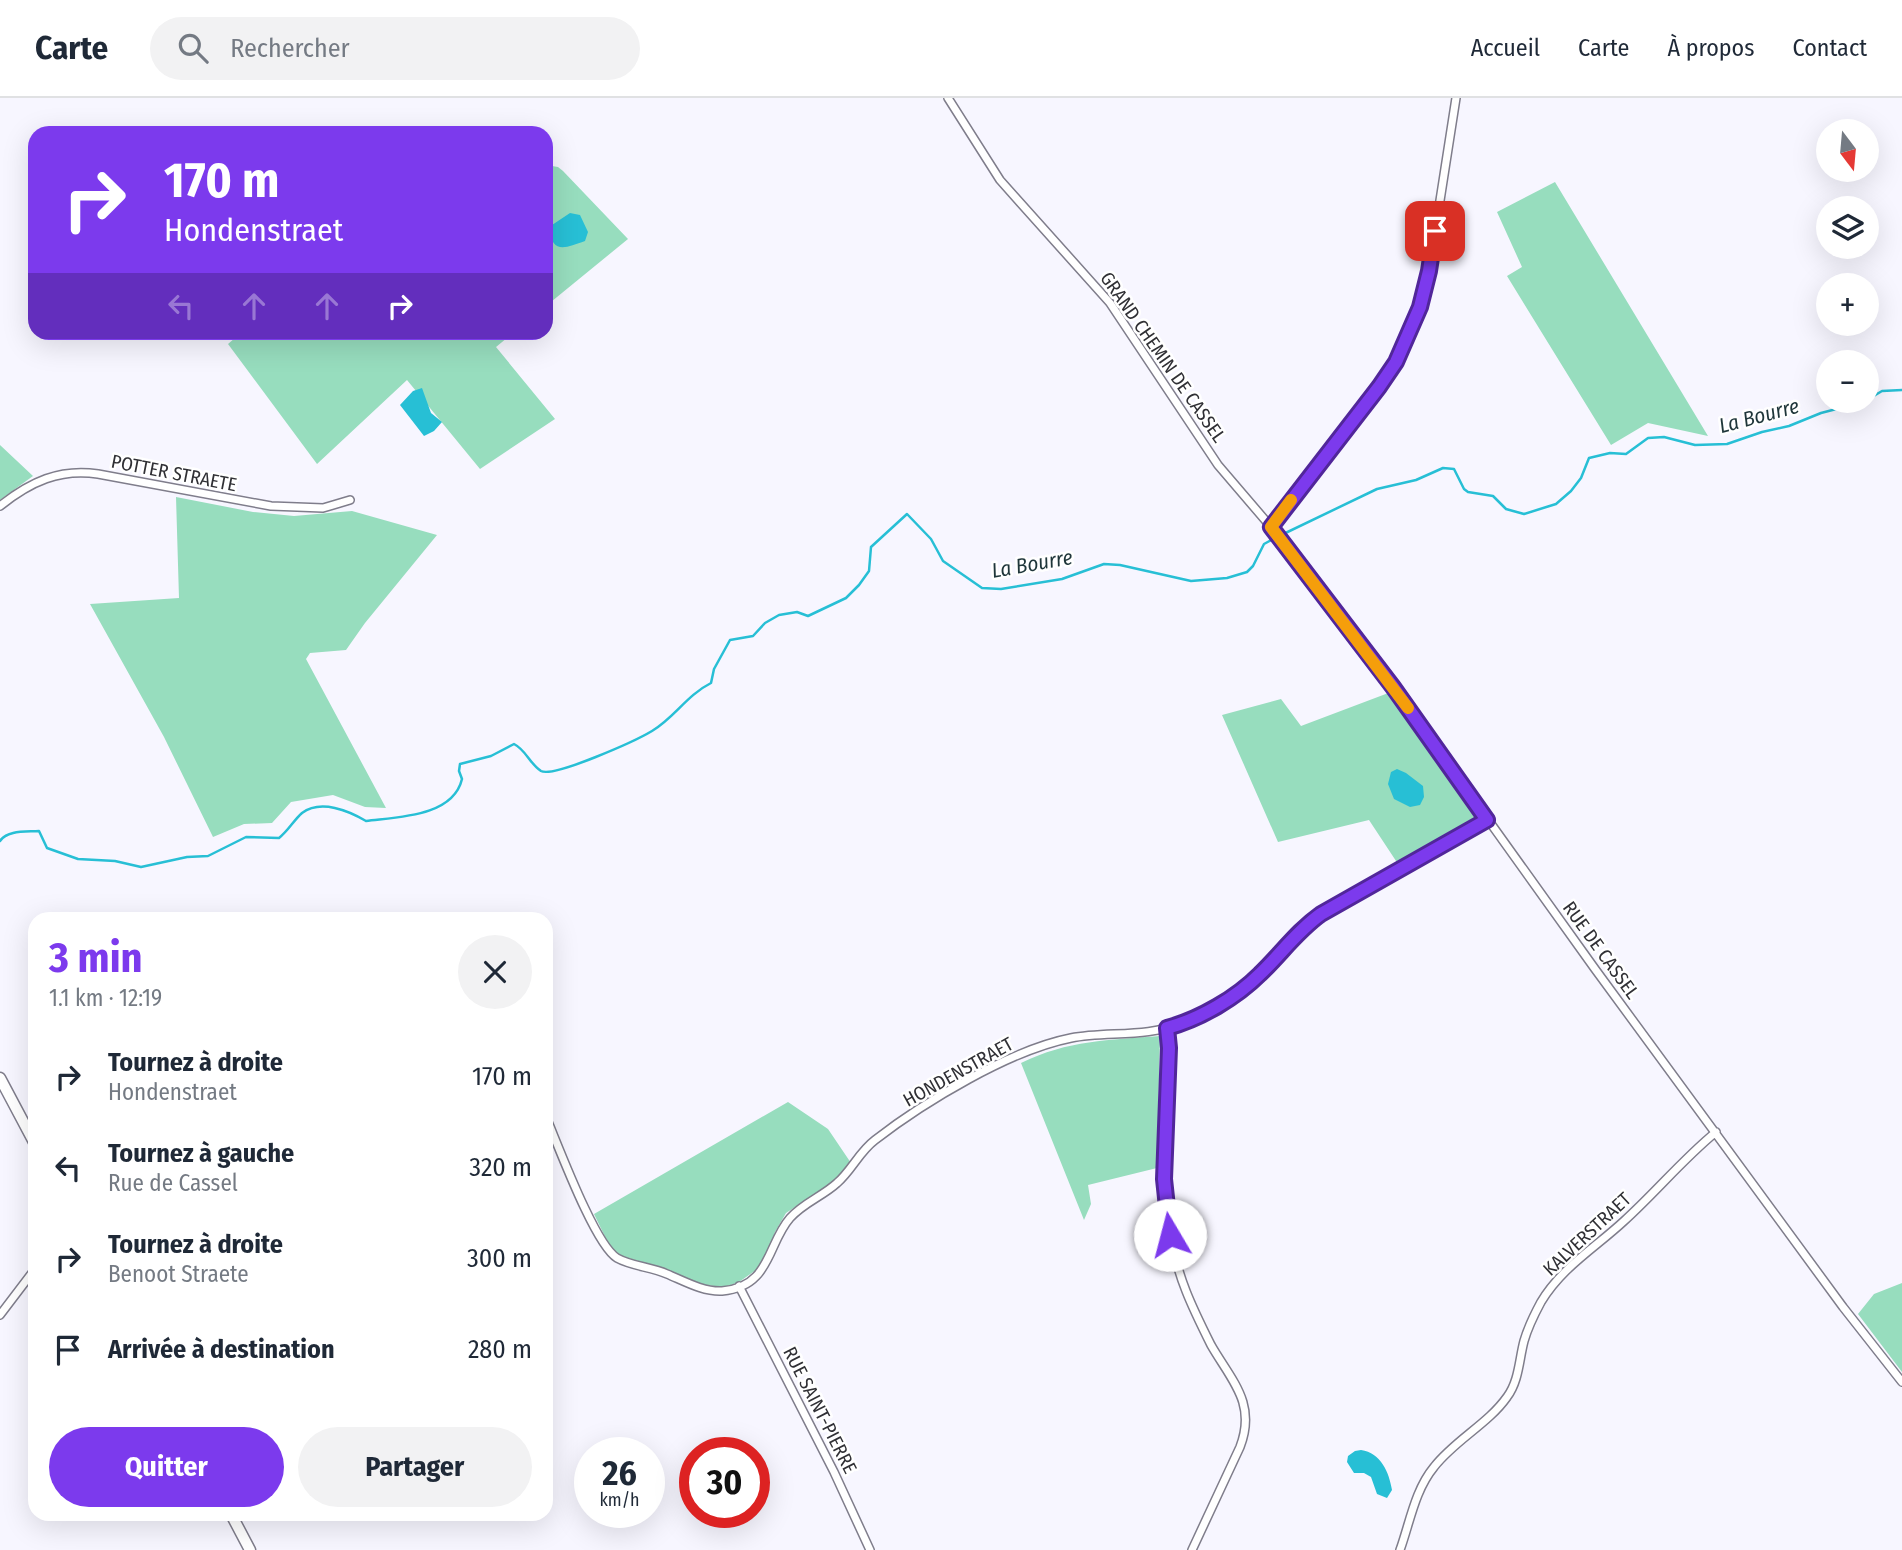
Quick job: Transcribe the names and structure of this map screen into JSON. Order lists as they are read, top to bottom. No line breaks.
{"streets":{"street":["GRAND CHEMIN DE CASSEL","POTTER STRAETE","RUE DE CASSEL","HONDENSTRAET","KALVERSTRAET","RUE SAINT-PIERRE"]},"crossings":[["GRAND CHEMIN DE CASSEL","RUE DE CASSEL"],["RUE DE CASSEL","HONDENSTRAET"],["RUE DE CASSEL","KALVERSTRAET"],["HONDENSTRAET","RUE SAINT-PIERRE"]],"water":["La Bourre"],"north":"bottom","page":{"header":"Carte","search":"Rechercher","nav":["Accueil","Carte","À propos","Contact"],"map_buttons":["+","−"],"turn":["170 m","Hondenstraet"],"heading":["3 min","1.1 km · 12:19"],"list":[{"name":"Tournez à droite","note":"Hondenstraet","value":"170 m"},{"name":"Tournez à gauche","note":"Rue de Cassel","value":"320 m"},{"name":"Tournez à droite","note":"Benoot Straete","value":"300 m"},{"name":"Arrivée à destination","value":"280 m"}],"buttons":["Quitter","Partager"],"speed":"26 km/h","limit":"30"}}
